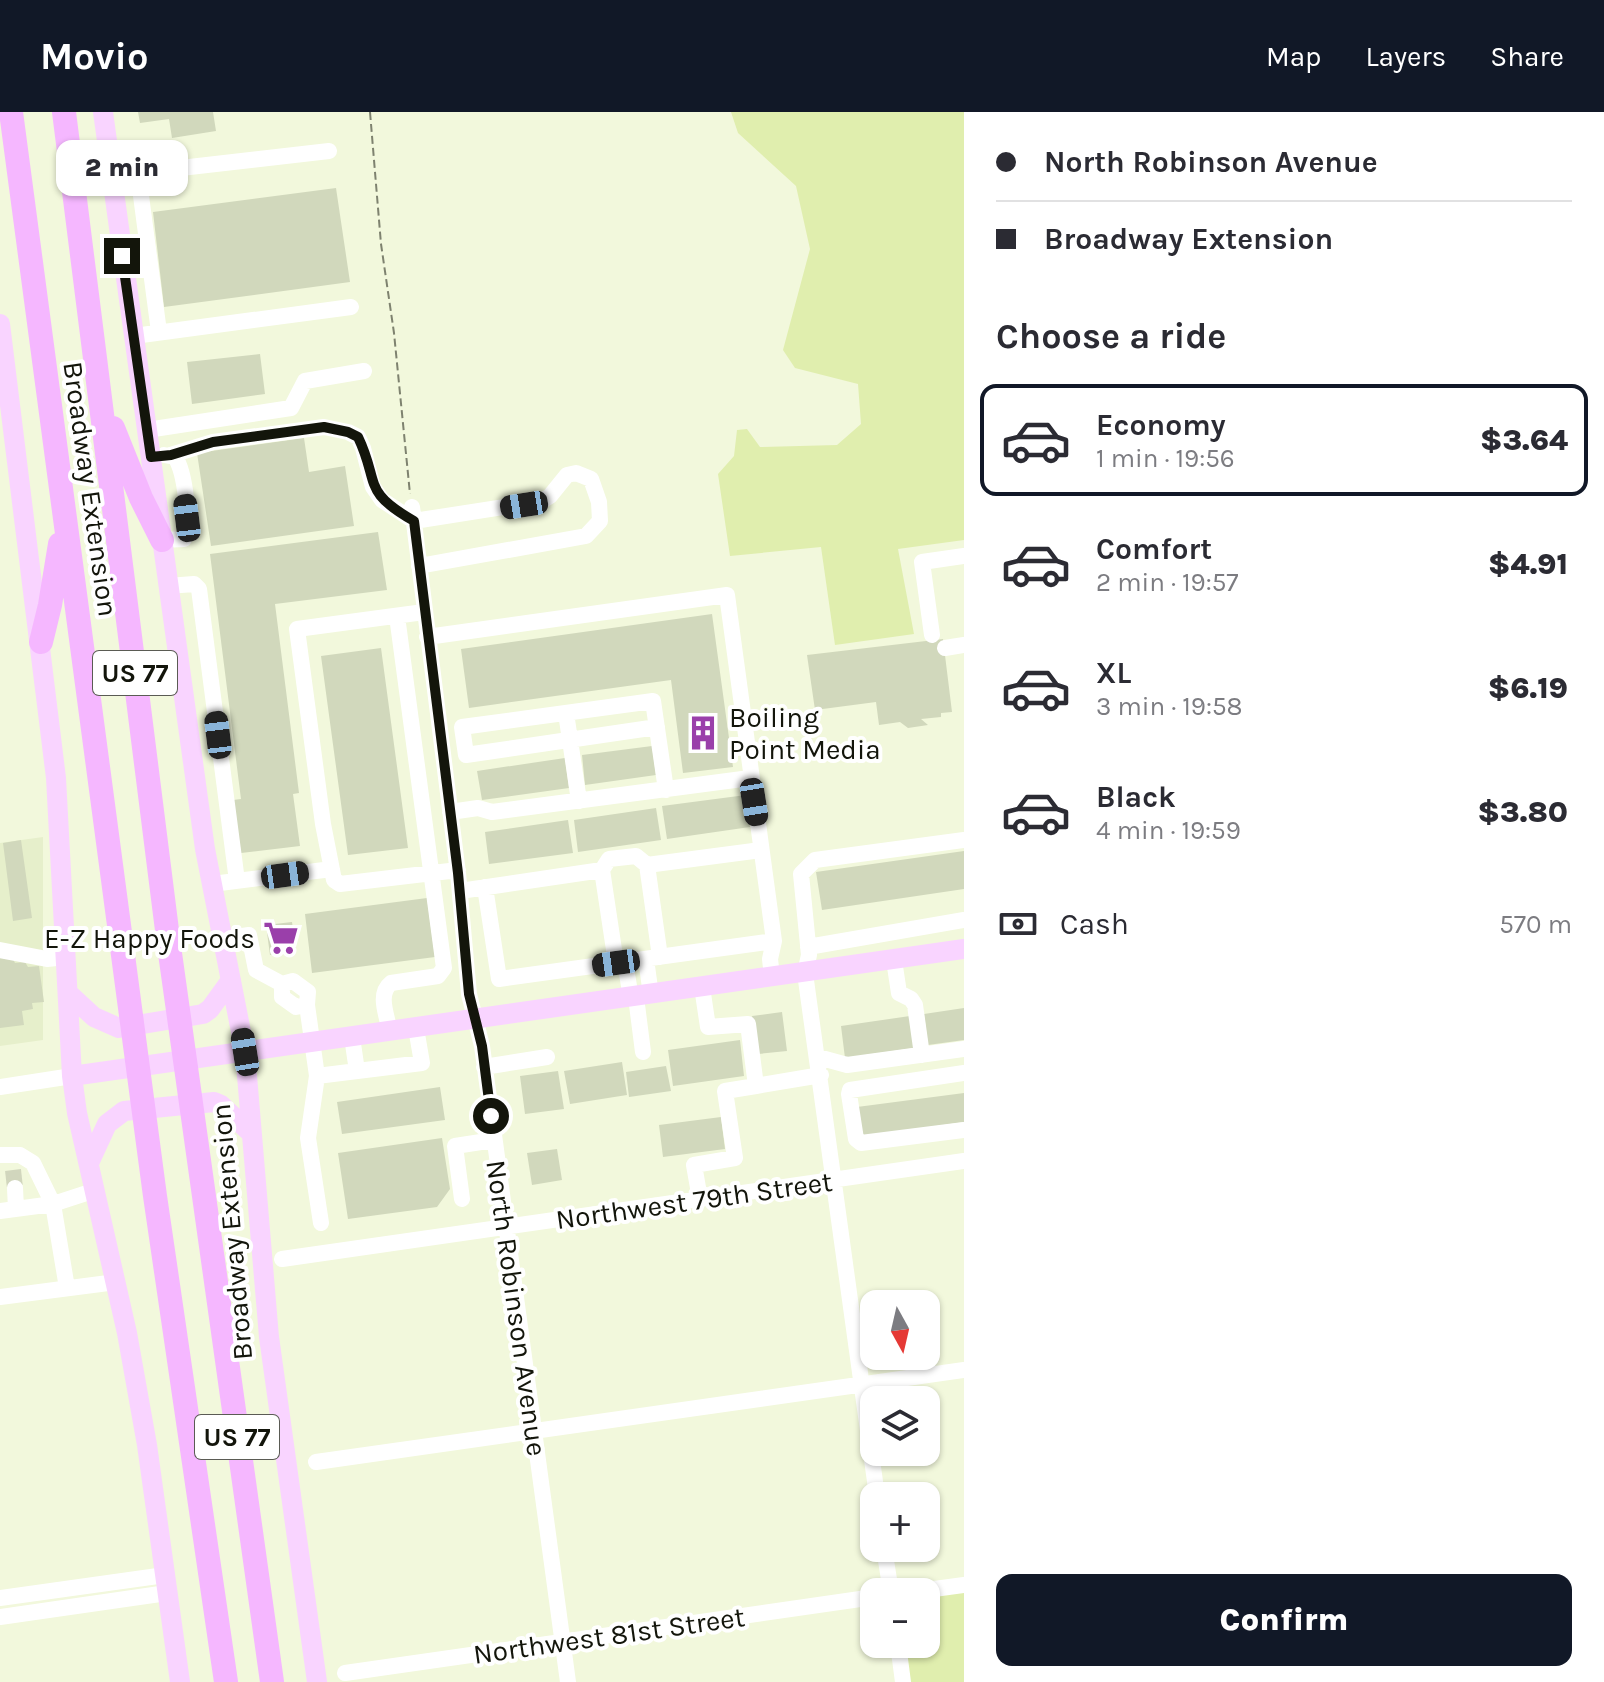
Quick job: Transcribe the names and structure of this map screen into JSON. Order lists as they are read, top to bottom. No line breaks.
{"streets":{"highway":["Broadway Extension","US 77"],"street":["Northwest 79th Street","North Robinson Avenue","Northwest 81st Street"]},"crossings":[["Northwest 79th Street","North Robinson Avenue"],["North Robinson Avenue","Northwest 81st Street"]],"places":{"building":["Boiling Point Media"],"supermarket":["E-Z Happy Foods"]},"north":"bottom","page":{"header":"Movio","nav":["Map","Layers","Share"],"banner":["North Robinson Avenue","Broadway Extension"],"bubble":"2 min","heading":"Choose a ride","list":[{"name":"Economy","note":"1 min · 19:56","value":"$3.64"},{"name":"Comfort","note":"2 min · 19:57","value":"$4.91"},{"name":"XL","note":"3 min · 19:58","value":"$6.19"},{"name":"Black","note":"4 min · 19:59","value":"$3.80"}],"pay":["Cash","570 m"],"map_buttons":["+","−"],"buttons":"Confirm"}}
